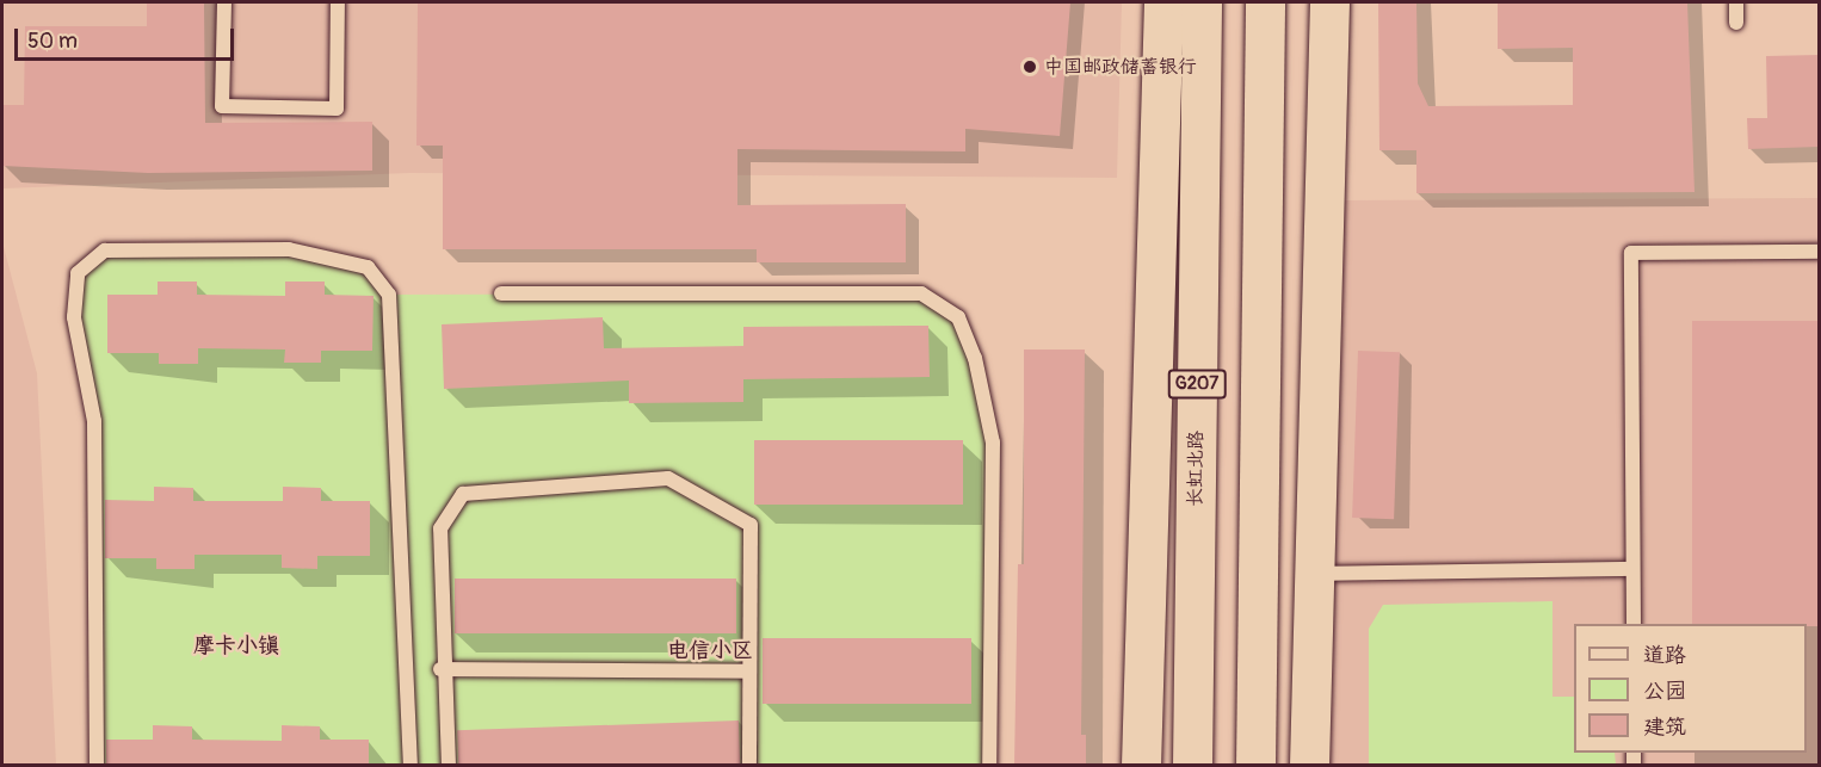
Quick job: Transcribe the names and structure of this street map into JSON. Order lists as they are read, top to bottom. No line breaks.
{"streets":{"main road":["G207","长虹北路"]},"districts":["摩卡小镇","电信小区"],"places":["中国邮政储蓄银行"],"legend":["道路","公园","建筑"],"scale_bar":"50 m"}
